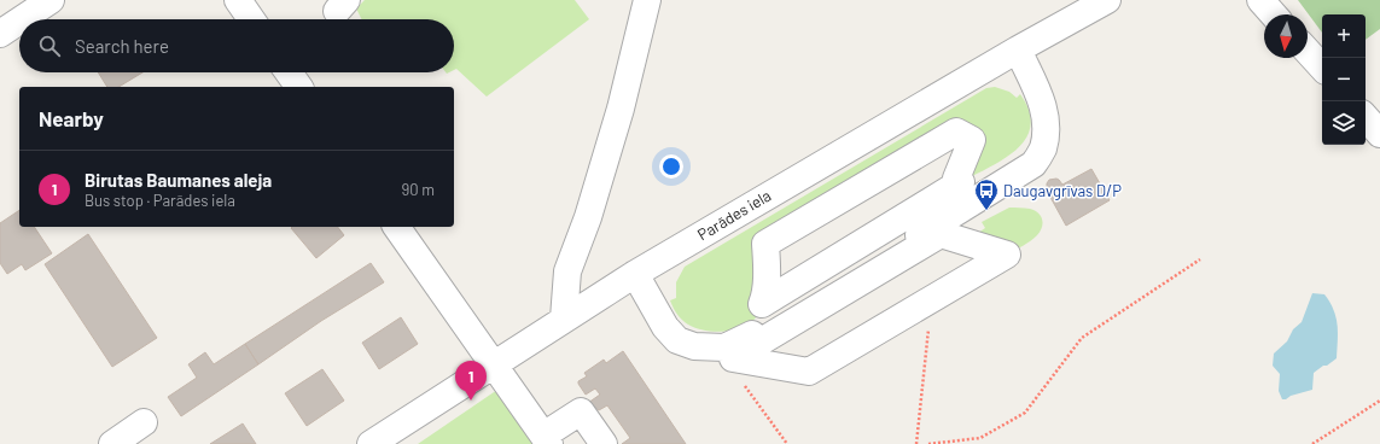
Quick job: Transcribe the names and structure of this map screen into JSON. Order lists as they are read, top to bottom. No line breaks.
{"streets":{"street":["Parādes iela"]},"places":{"bus stop":["Daugavgrīvas D/P"]},"north":"bottom","page":{"map_buttons":["+","−"],"search":"Search here","heading":"Nearby","list":[{"mark":"1","name":"Birutas Baumanes aleja","note":"Bus stop · Parādes iela","value":"90 m"}],"pins":"1"}}
